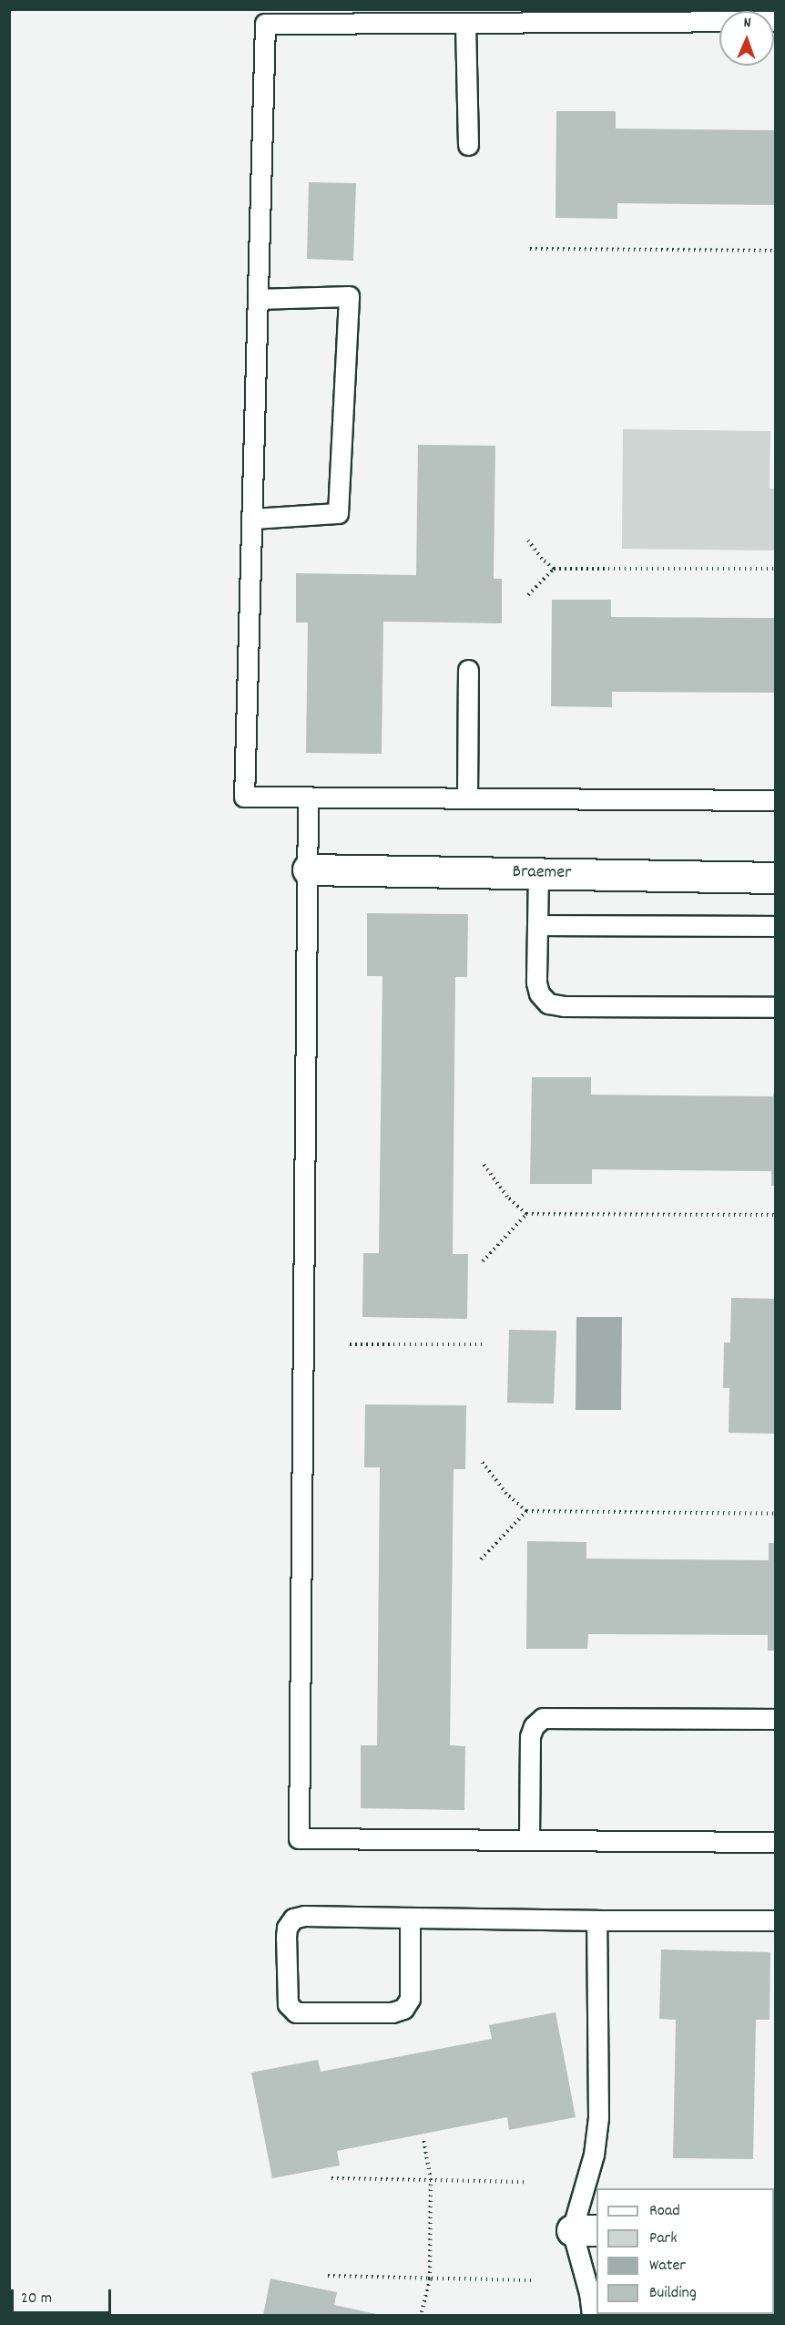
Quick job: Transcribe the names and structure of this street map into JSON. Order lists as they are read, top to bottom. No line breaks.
{"streets":{"street":["Braemer"]},"legend":["Road","Park","Water","Building"],"scale_bar":"20 m","north":"top"}
